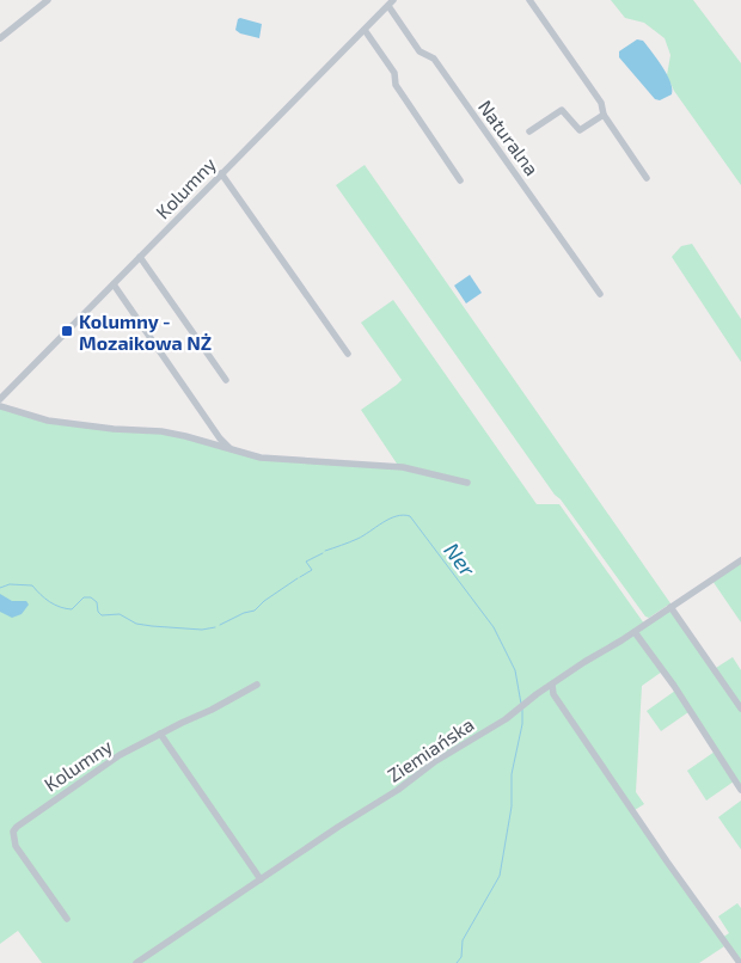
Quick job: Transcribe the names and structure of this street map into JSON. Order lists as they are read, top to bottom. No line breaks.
{"streets":{"street":["Naturalna","Kolumny","Ziemiańska"]},"crossings":[["Naturalna","Kolumny"]],"water":["Ner"],"places":{"transit":["Kolumny - Mozaikowa NŻ"]}}
